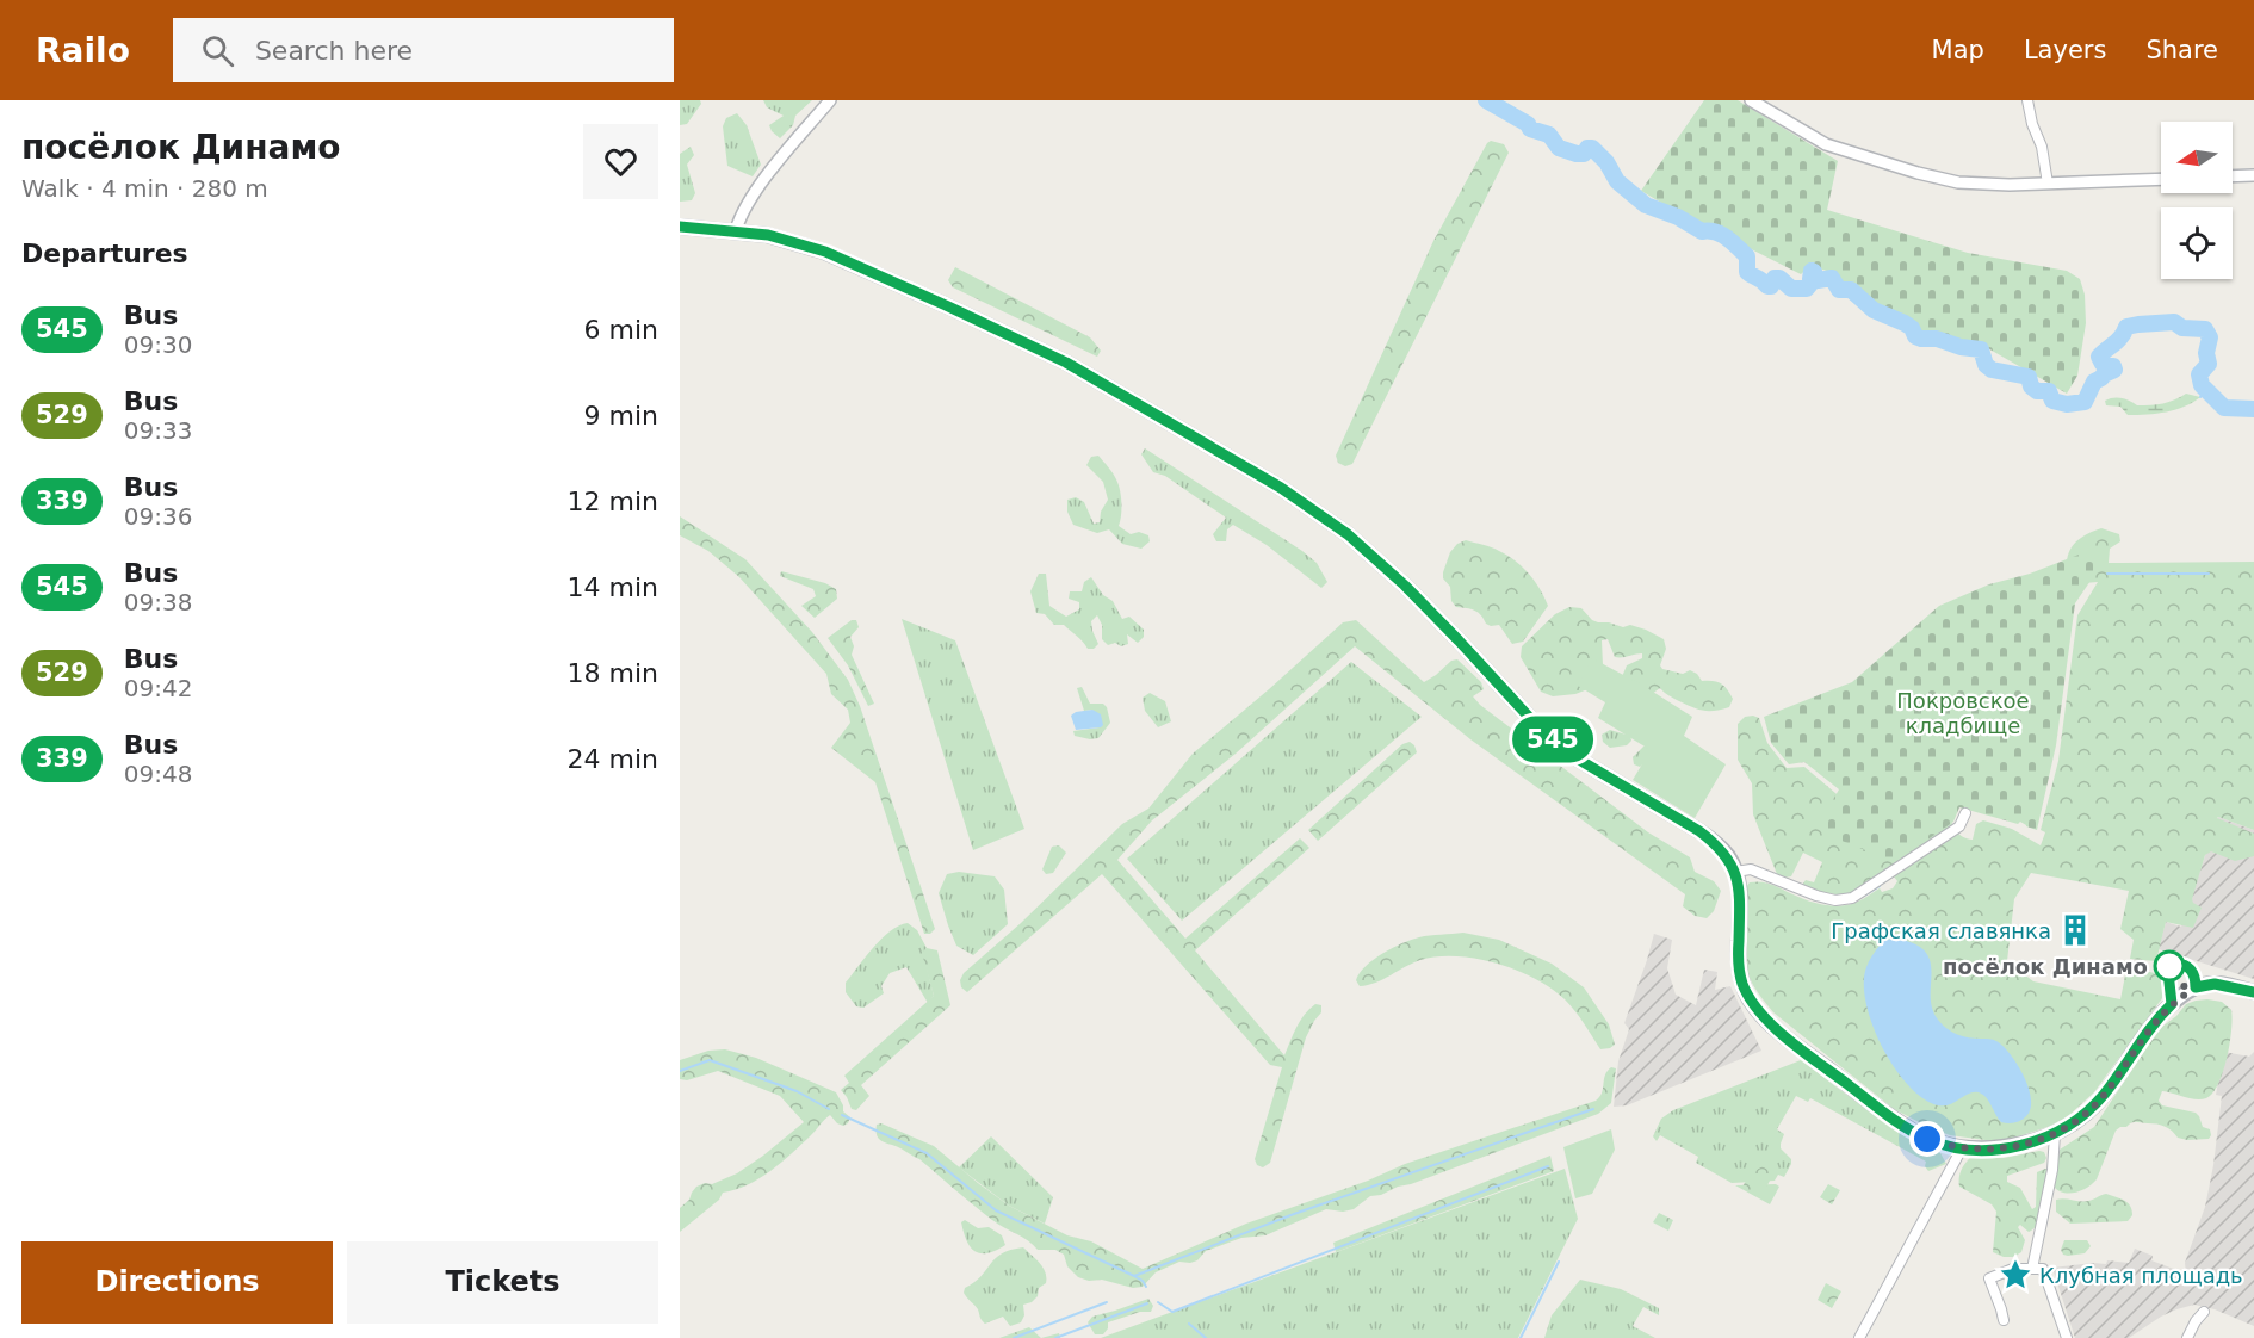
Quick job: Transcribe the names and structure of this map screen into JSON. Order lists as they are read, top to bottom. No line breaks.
{"parks":["Покровское кладбище"],"places":{"building":["Графская славянка"],"other":["посёлок Динамо"],"place":["Клубная площадь"]},"lines":["bus line 545"],"north":"left","page":{"header":"Railo","search":"Search here","nav":["Map","Layers","Share"],"heading":[["посёлок Динамо","Walk · 4 min · 280 m"],"Departures"],"on_map":"545","list":[{"mark":"545","name":"Bus","note":"09:30","value":"6 min"},{"mark":"529","name":"Bus","note":"09:33","value":"9 min"},{"mark":"339","name":"Bus","note":"09:36","value":"12 min"},{"mark":"545","name":"Bus","note":"09:38","value":"14 min"},{"mark":"529","name":"Bus","note":"09:42","value":"18 min"},{"mark":"339","name":"Bus","note":"09:48","value":"24 min"}],"buttons":["Directions","Tickets"]}}
